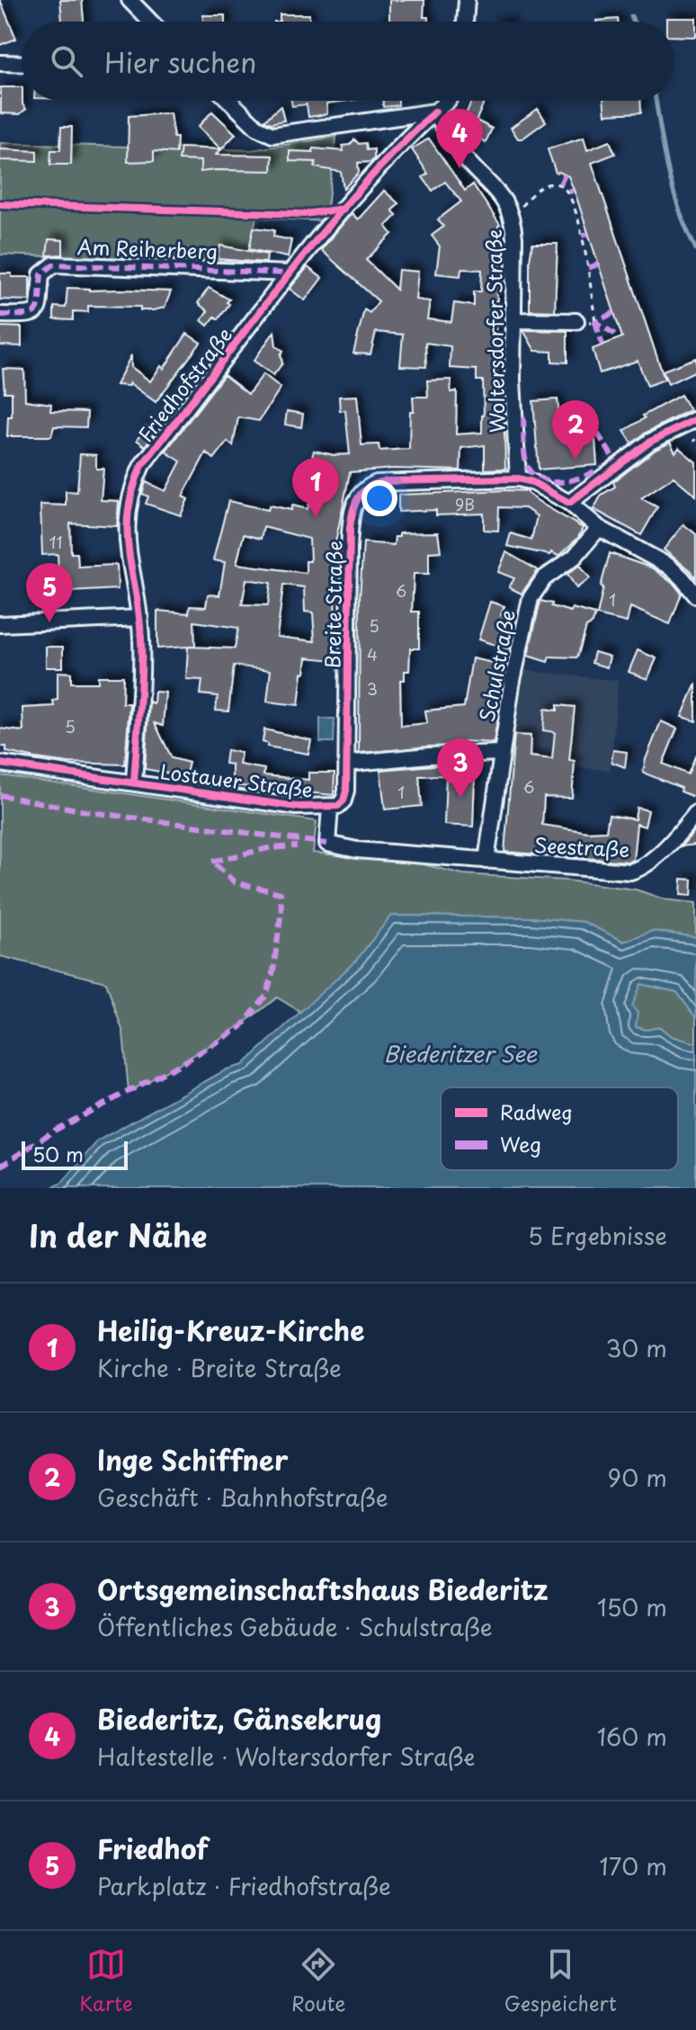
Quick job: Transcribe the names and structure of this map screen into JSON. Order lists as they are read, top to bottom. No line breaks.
{"streets":{"street":["Am Reiherberg","Woltersdorfer Straße","Friedhofstraße","Breite Straße","Schulstraße","Lostauer Straße","Seestraße"]},"crossings":[["Am Reiherberg","Friedhofstraße"],["Woltersdorfer Straße","Friedhofstraße"],["Woltersdorfer Straße","Breite Straße"],["Friedhofstraße","Lostauer Straße"],["Breite Straße","Schulstraße"],["Breite Straße","Lostauer Straße"],["Breite Straße","Seestraße"],["Schulstraße","Seestraße"],["Lostauer Straße","Seestraße"]],"water":["Biederitzer See"],"house_numbers":["9B","11","6","1","5","4","3","5","6","1"],"legend":["Radweg","Weg"],"scale_bar":"50 m","page":{"search":"Hier suchen","pins":["4","2","1","5","3"],"scale":"50 m","heading":["In der Nähe","5 Ergebnisse"],"list":[{"mark":"1","name":"Heilig-Kreuz-Kirche","note":"Kirche · Breite Straße","value":"30 m"},{"mark":"2","name":"Inge Schiffner","note":"Geschäft · Bahnhofstraße","value":"90 m"},{"mark":"3","name":"Ortsgemeinschaftshaus Biederitz","note":"Öffentliches Gebäude · Schulstraße","value":"150 m"},{"mark":"4","name":"Biederitz, Gänsekrug","note":"Haltestelle · Woltersdorfer Straße","value":"160 m"},{"mark":"5","name":"Friedhof","note":"Parkplatz · Friedhofstraße","value":"170 m"}],"nav":["Karte","Route","Gespeichert"]}}
